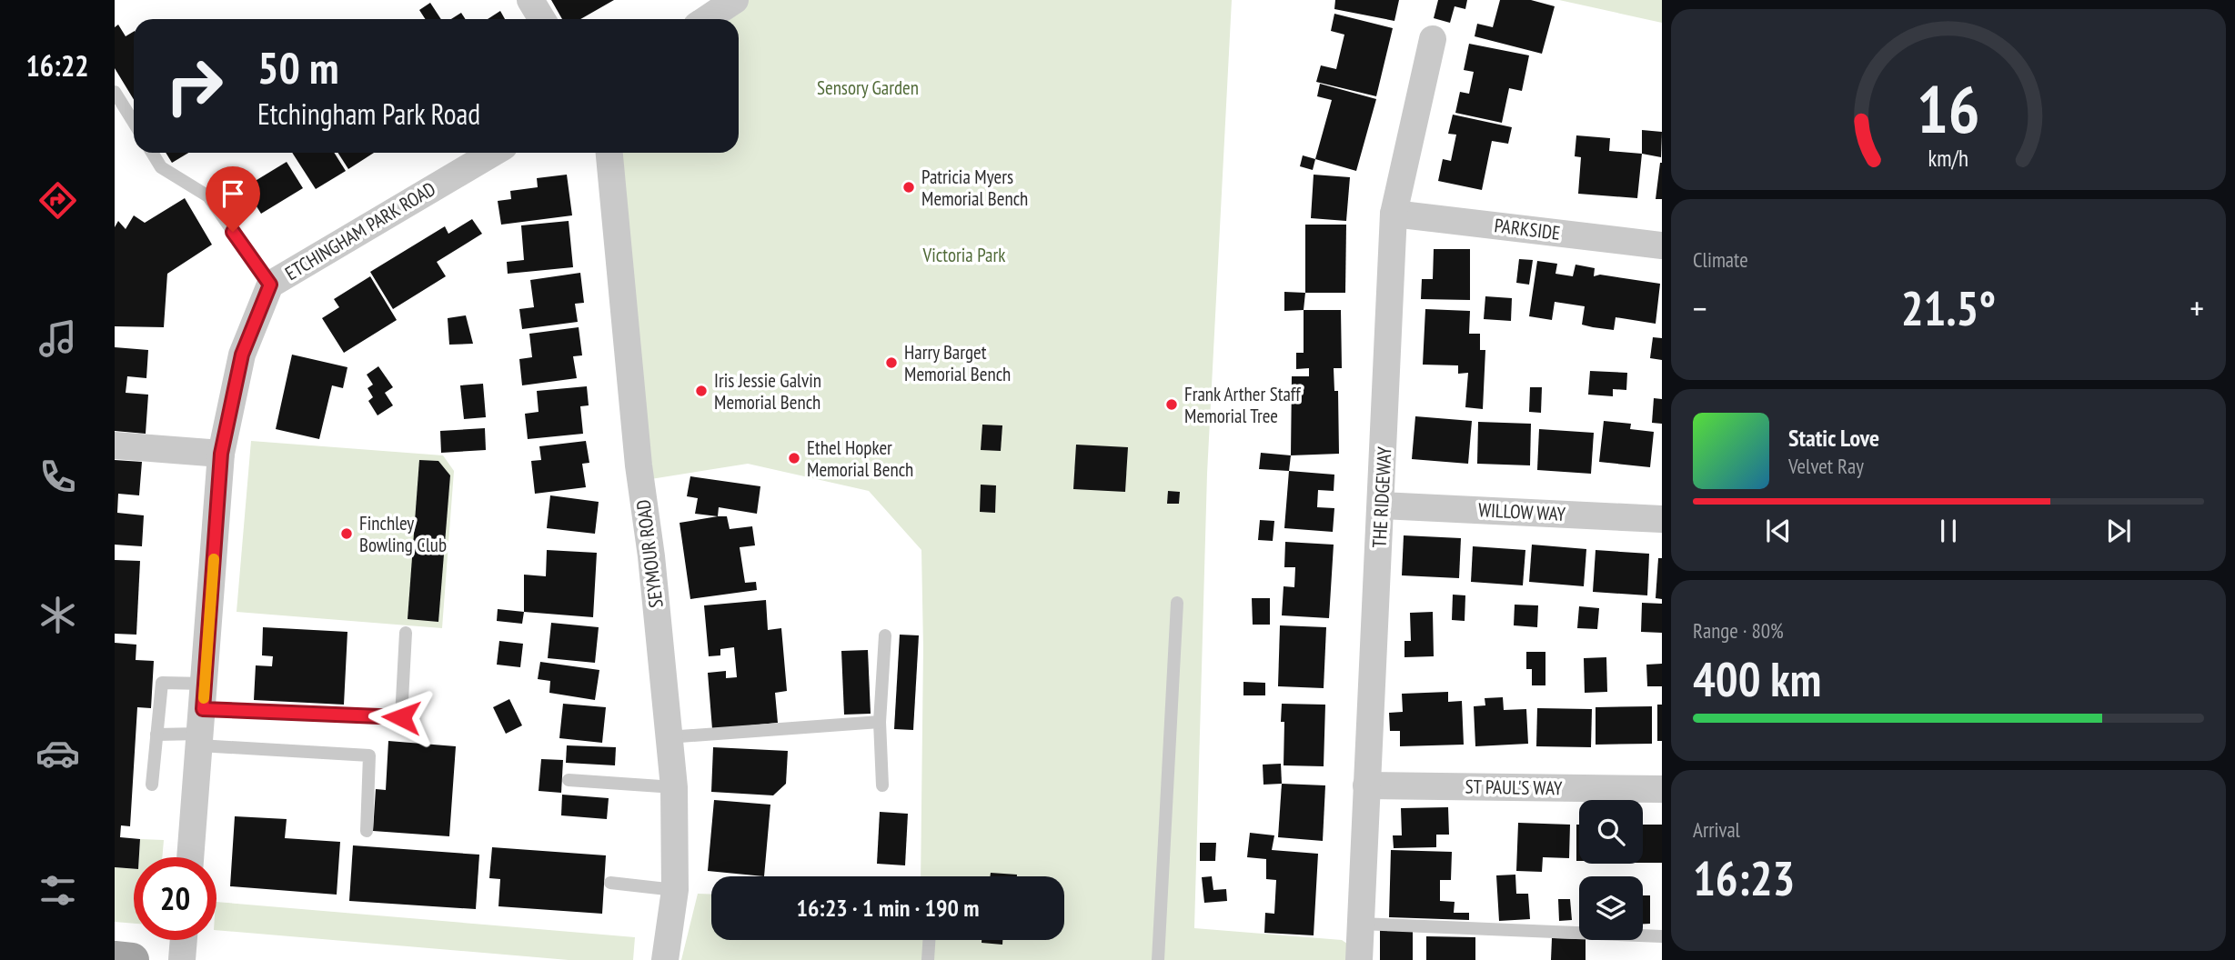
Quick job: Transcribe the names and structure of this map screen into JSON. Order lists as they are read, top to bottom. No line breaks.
{"streets":{"street":["PARKSIDE","ETCHINGHAM PARK ROAD","THE RIDGEWAY","WILLOW WAY","SEYMOUR ROAD","ST PAUL'S WAY"]},"crossings":[["PARKSIDE","THE RIDGEWAY"],["THE RIDGEWAY","WILLOW WAY"],["THE RIDGEWAY","ST PAUL'S WAY"]],"parks":["Sensory Garden","Victoria Park"],"places":["Patricia Myers Memorial Bench","Harry Barget Memorial Bench","Iris Jessie Galvin Memorial Bench","Frank Arther Staff Memorial Tree","Ethel Hopker Memorial Bench","Finchley Bowling Club"],"page":{"tabs":"16:22","turn":["50 m","Etchingham Park Road"],"tile":["Climate",["Range · 80%","400 km"],["Arrival","16:23"]],"heat":["−","21.5°","+"],"song":["Static Love","Velvet Ray"],"limit":"20","trip":"16:23 · 1 min · 190 m","gauge":["16","km/h"]}}
